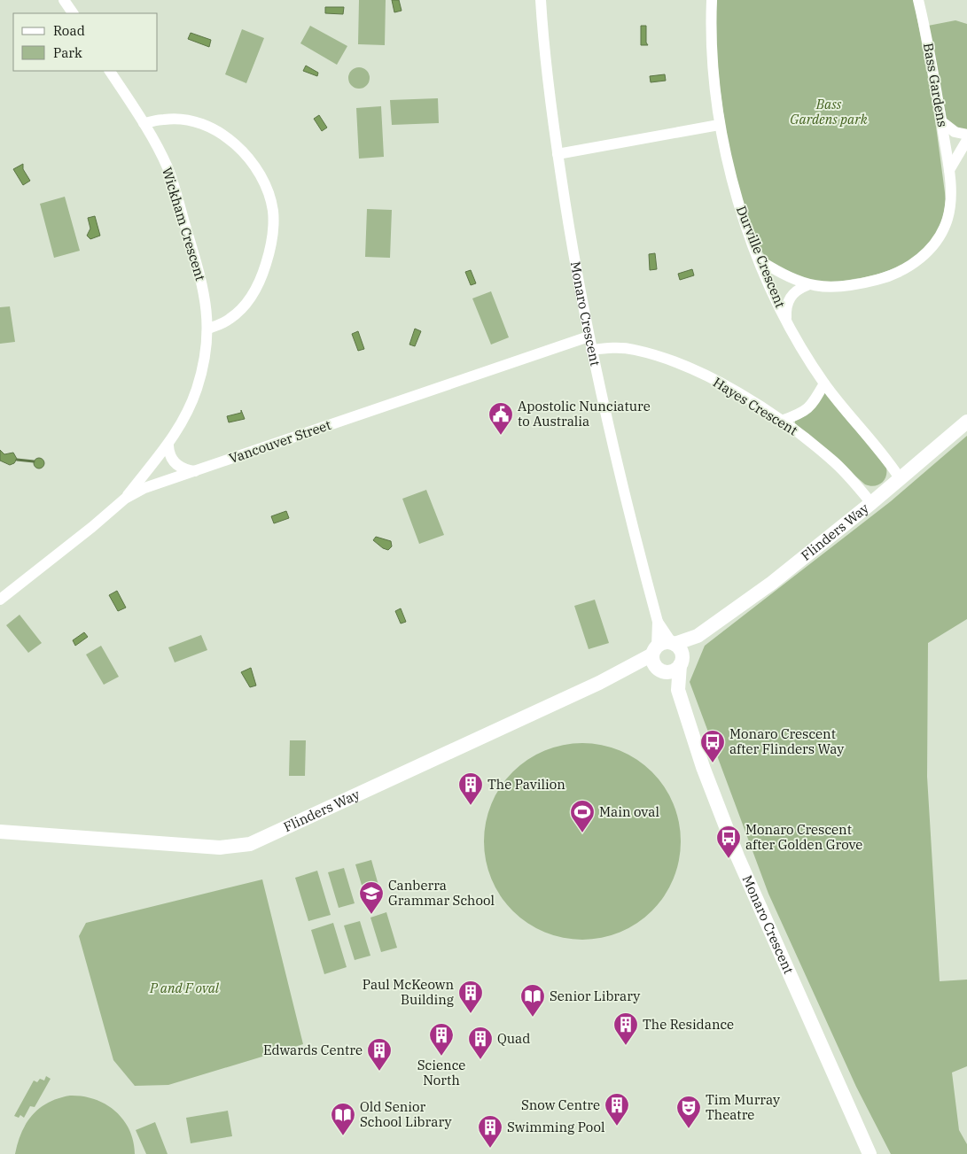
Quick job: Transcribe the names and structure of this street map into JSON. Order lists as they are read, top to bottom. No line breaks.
{"streets":{"street":["Bass Gardens","Wickham Crescent","Durville Crescent","Monaro Crescent","Hayes Crescent","Vancouver Street","Flinders Way"]},"crossings":[["Bass Gardens","Durville Crescent"],["Wickham Crescent","Vancouver Street"],["Durville Crescent","Flinders Way"],["Monaro Crescent","Hayes Crescent"],["Monaro Crescent","Vancouver Street"],["Monaro Crescent","Flinders Way"],["Hayes Crescent","Flinders Way"]],"parks":["Bass Gardens park","P and F oval"],"places":{"public building":["Apostolic Nunciature to Australia"],"bus stop":["Monaro Crescent after Flinders Way","Monaro Crescent after Golden Grove"],"building":["The Pavilion","Paul McKeown Building","The Residance","Science North","Quad","Edwards Centre","Snow Centre","Swimming Pool"],"sports":["Main oval"],"school or university":["Canberra Grammar School"],"library":["Senior Library","Old Senior School Library"],"theatre":["Tim Murray Theatre"]},"legend":["Road","Park"]}
